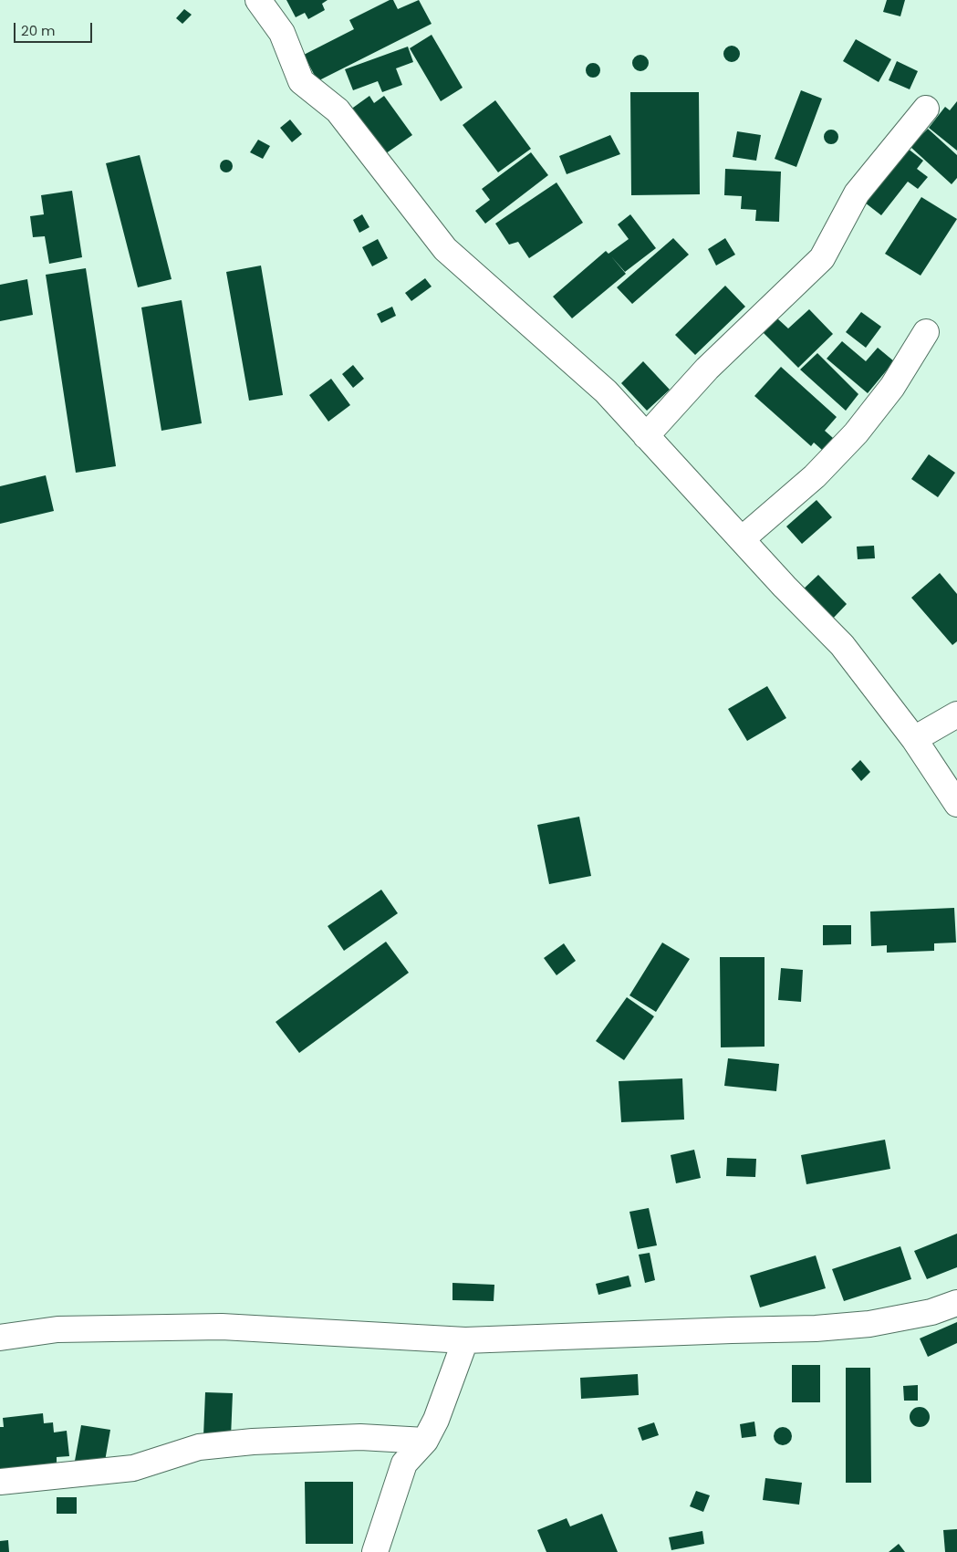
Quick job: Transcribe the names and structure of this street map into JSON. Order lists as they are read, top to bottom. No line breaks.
{"scale_bar":"20 m"}
